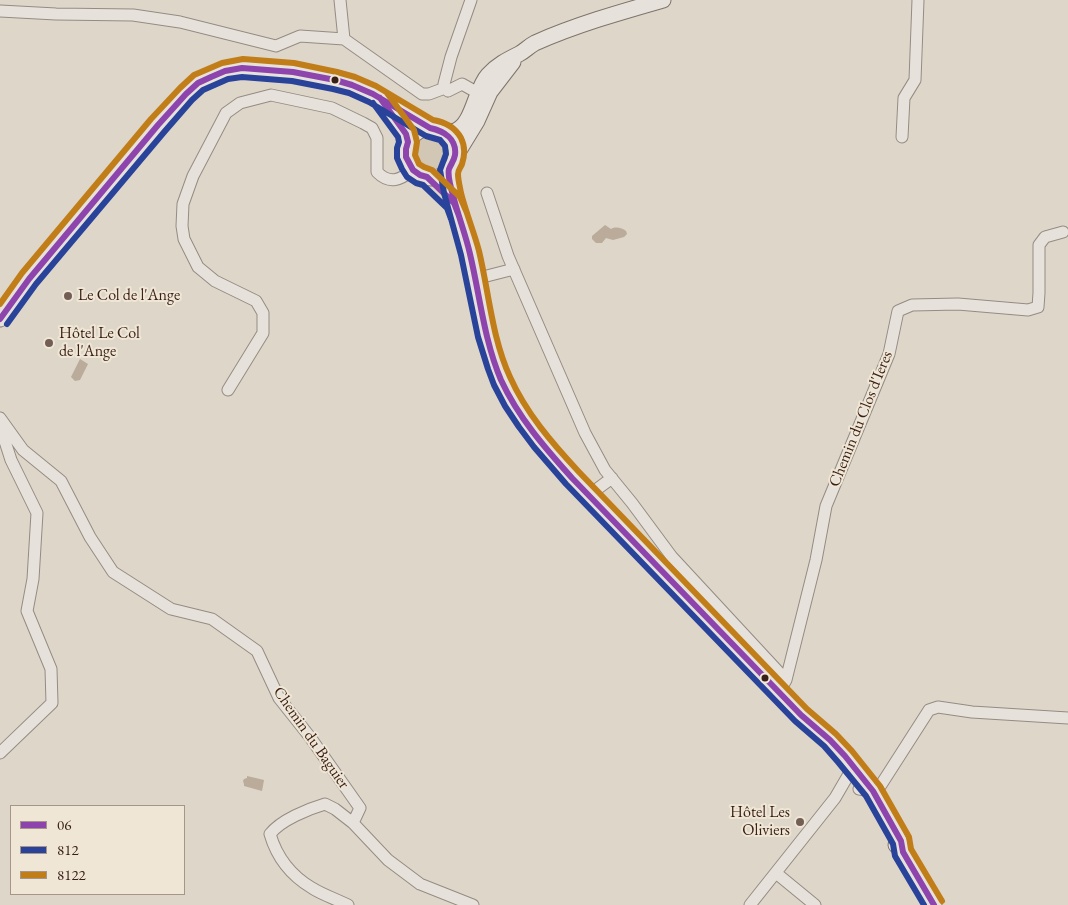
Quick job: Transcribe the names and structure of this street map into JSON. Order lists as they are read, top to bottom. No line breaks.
{"streets":{"street":["Chemin du Clos d'Ieres","Chemin du Baguier"]},"places":["Le Col de l'Ange","Hôtel Le Col de l'Ange","Hôtel Les Oliviers"],"lines":["transit line 8122","transit line 06","transit line 812"],"legend":["06","812","8122"]}
